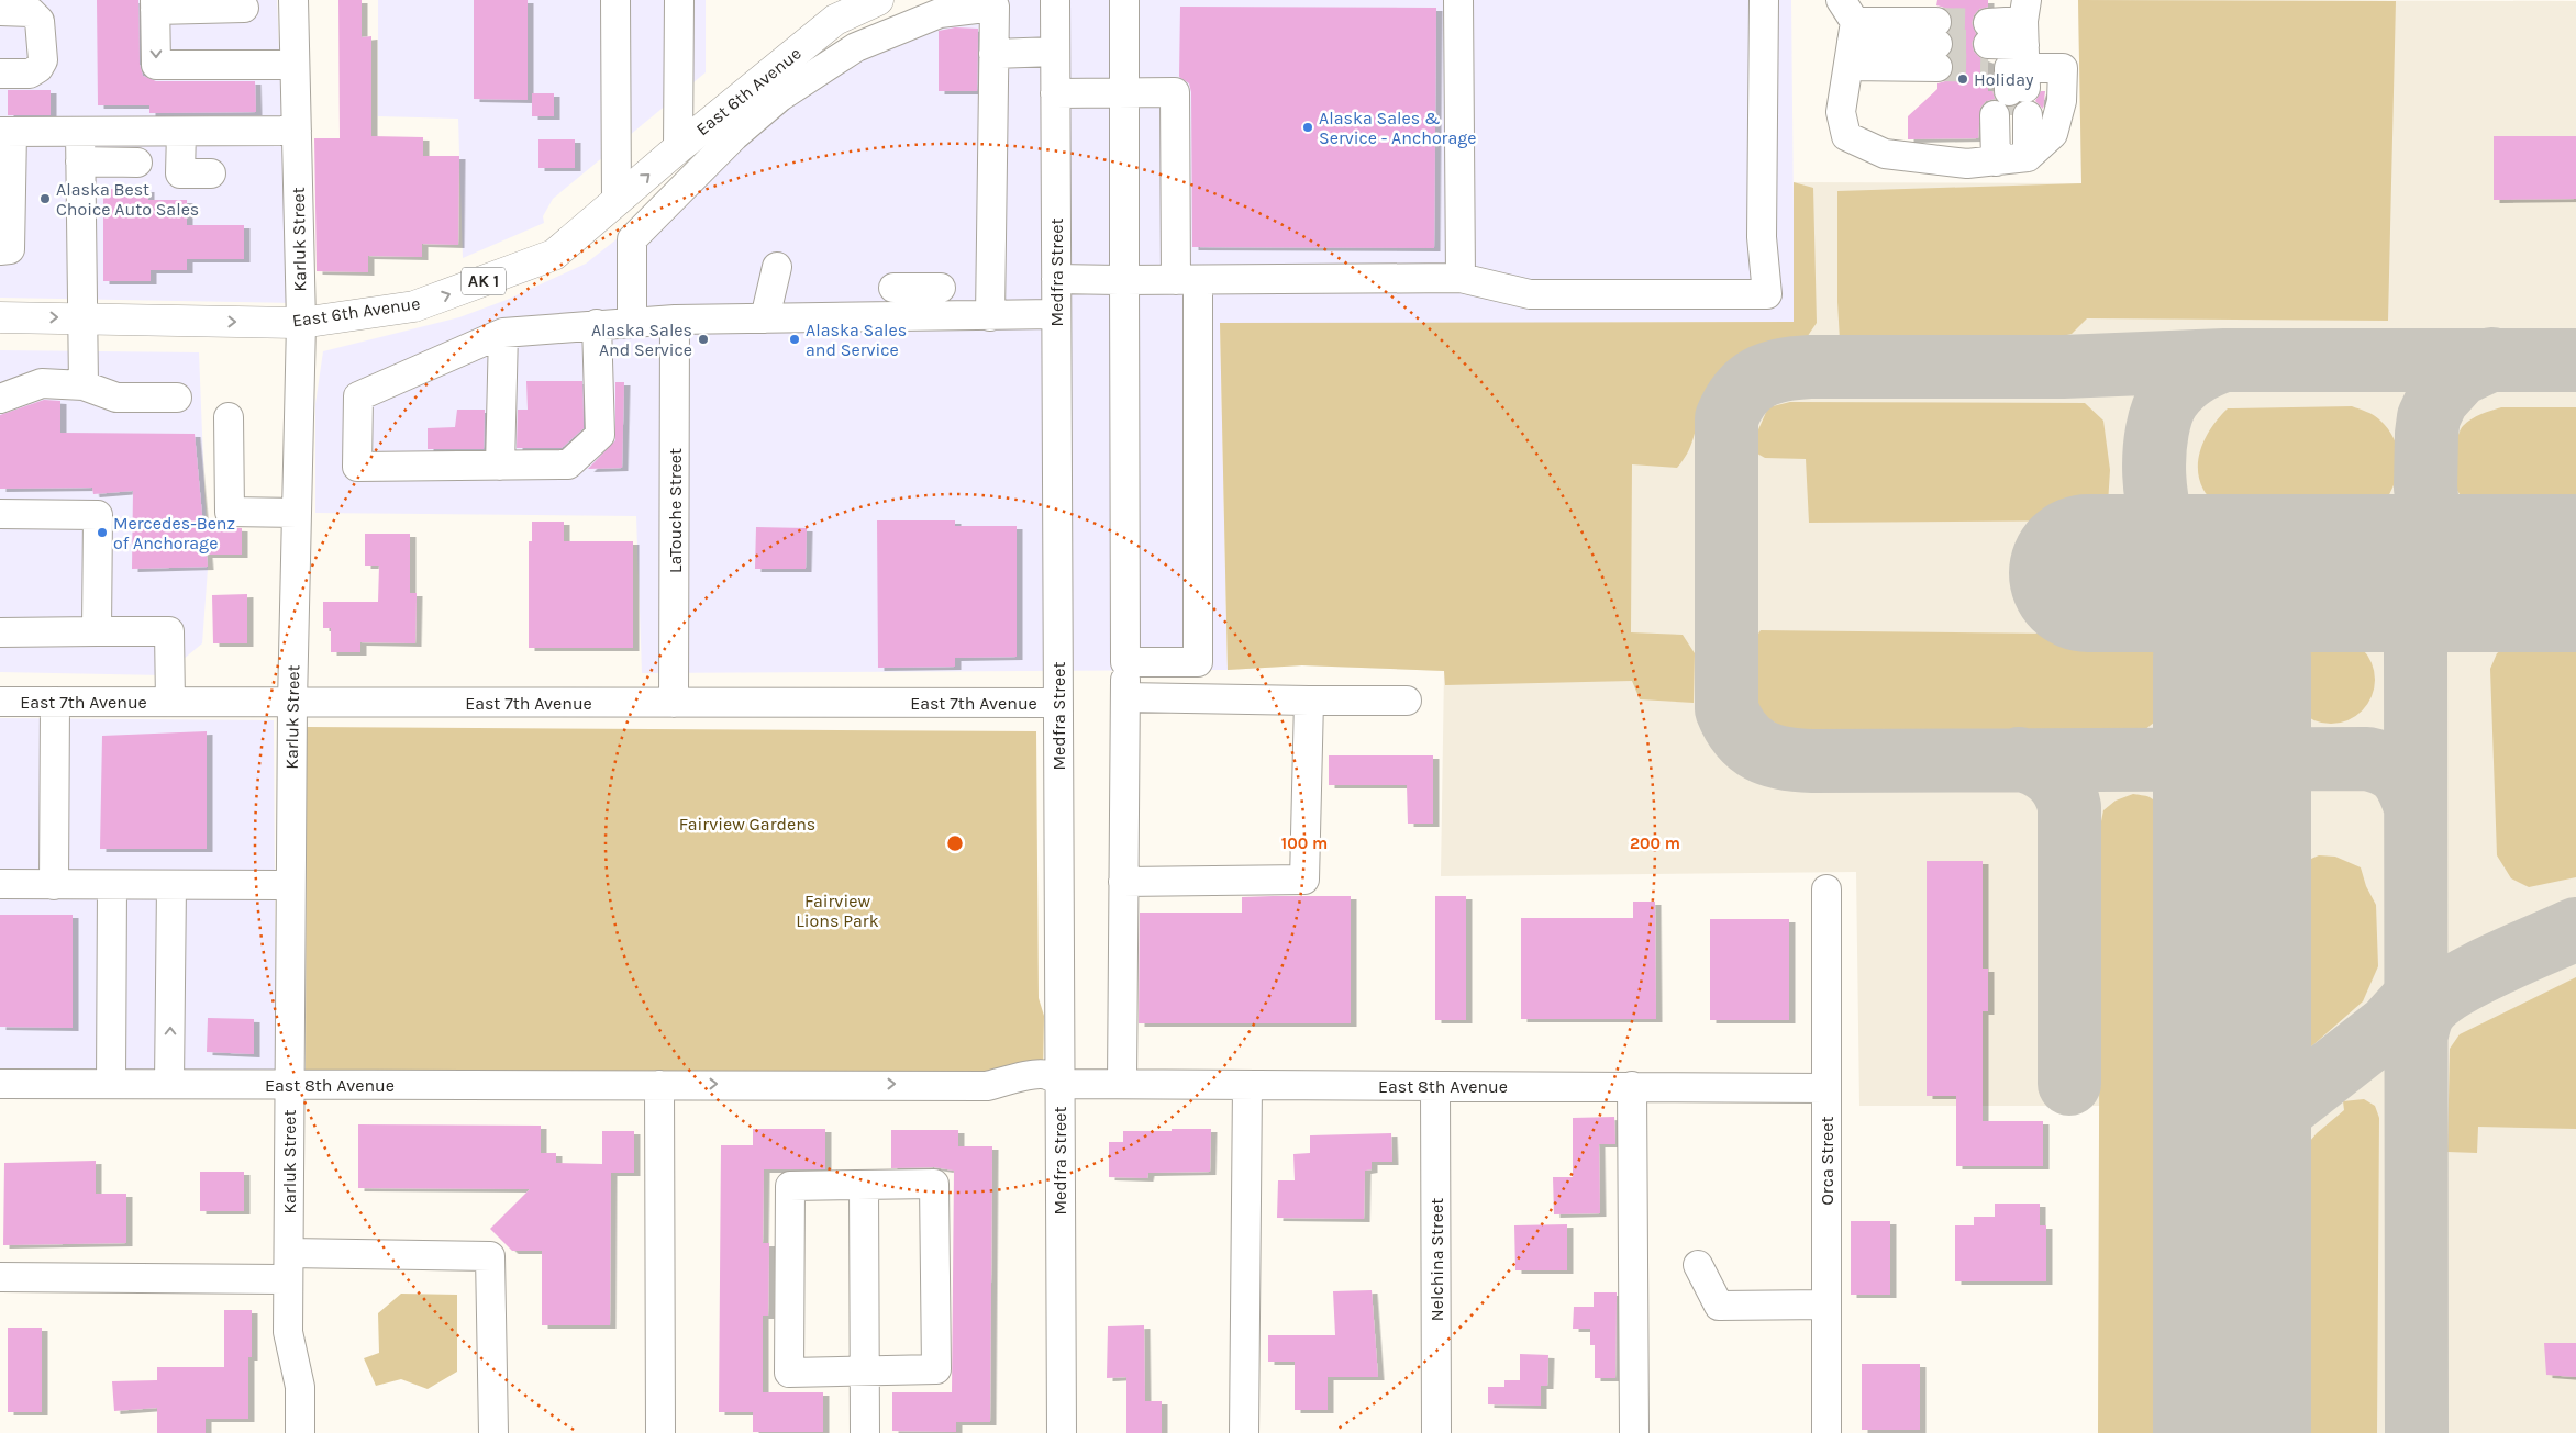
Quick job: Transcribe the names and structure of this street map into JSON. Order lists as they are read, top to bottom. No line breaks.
{"streets":{"highway":["East 6th Avenue","AK 1"],"street":["Karluk Street","Medfra Street","LaTouche Street","East 7th Avenue","East 8th Avenue","Orca Street","Nelchina Street"]},"crossings":[["East 6th Avenue","Karluk Street"],["Karluk Street","East 7th Avenue"],["Karluk Street","East 8th Avenue"],["Medfra Street","East 7th Avenue"],["Medfra Street","East 8th Avenue"],["LaTouche Street","East 7th Avenue"],["East 8th Avenue","Orca Street"],["East 8th Avenue","Nelchina Street"]],"one_way":["East 6th Avenue"],"parks":["Fairview Gardens","Fairview Lions Park"],"places":["Holiday","Alaska Sales & Service - Anchorage","Alaska Best Choice Auto Sales","Alaska Sales And Service","Alaska Sales and Service","Mercedes-Benz of Anchorage"],"rings":["100 m","200 m"]}
